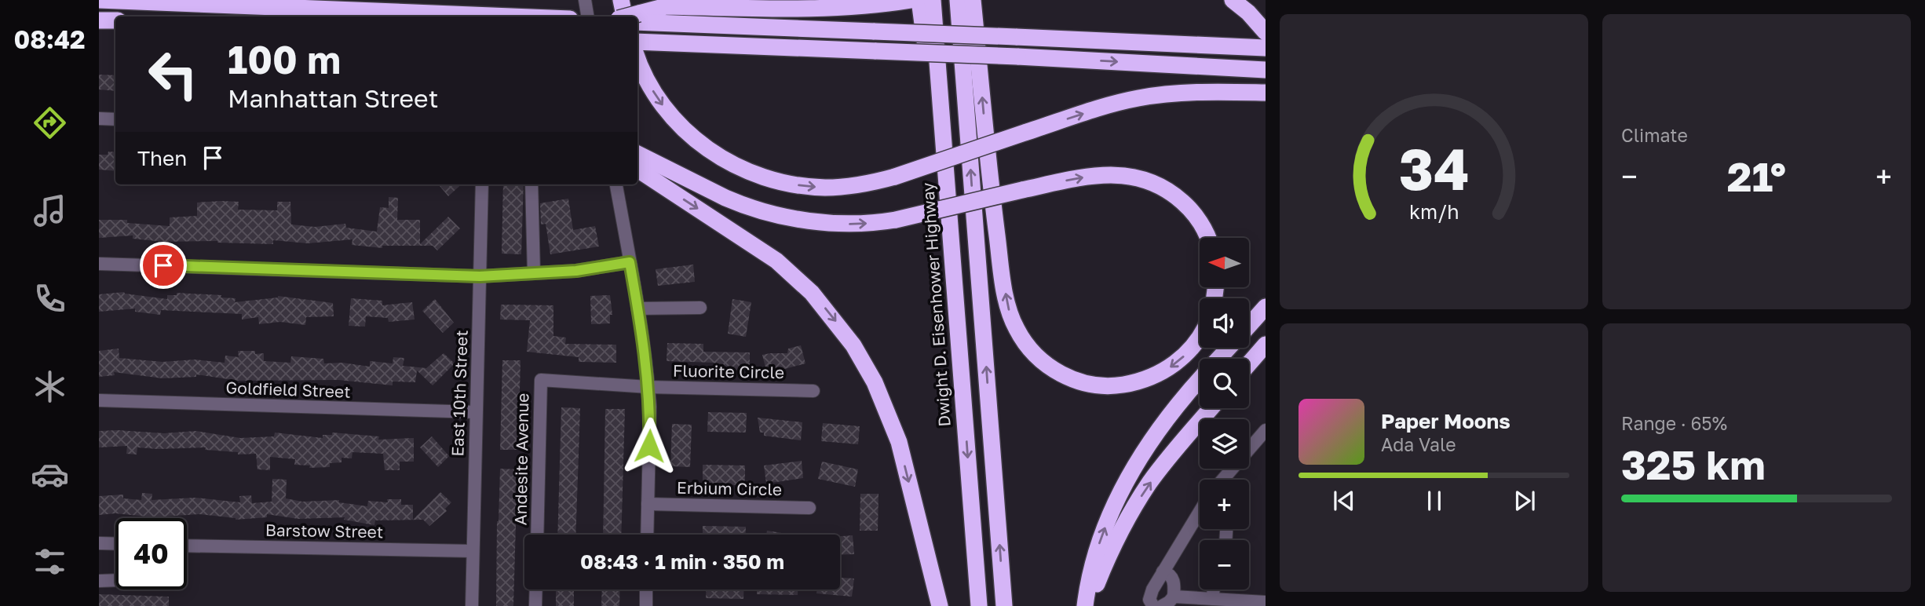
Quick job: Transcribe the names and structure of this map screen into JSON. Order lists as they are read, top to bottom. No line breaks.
{"streets":{"highway":["Dwight D. Eisenhower Highway"],"street":["Fluorite Circle","Goldfield Street","East 10th Street","Andesite Avenue","Erbium Circle","Barstow Street"]},"crossings":[["Fluorite Circle","Andesite Avenue"],["Goldfield Street","East 10th Street"],["East 10th Street","Barstow Street"]],"north":"left","page":{"tabs":"08:42","tile":["Climate",["Range · 65%","325 km"]],"turn":["100 m","Manhattan Street"],"then":"Then","heat":["−","21°","+"],"map_buttons":["+","−"],"song":["Paper Moons","Ada Vale"],"limit":"40","trip":"08:43 · 1 min · 350 m","gauge":["34","km/h"]}}
